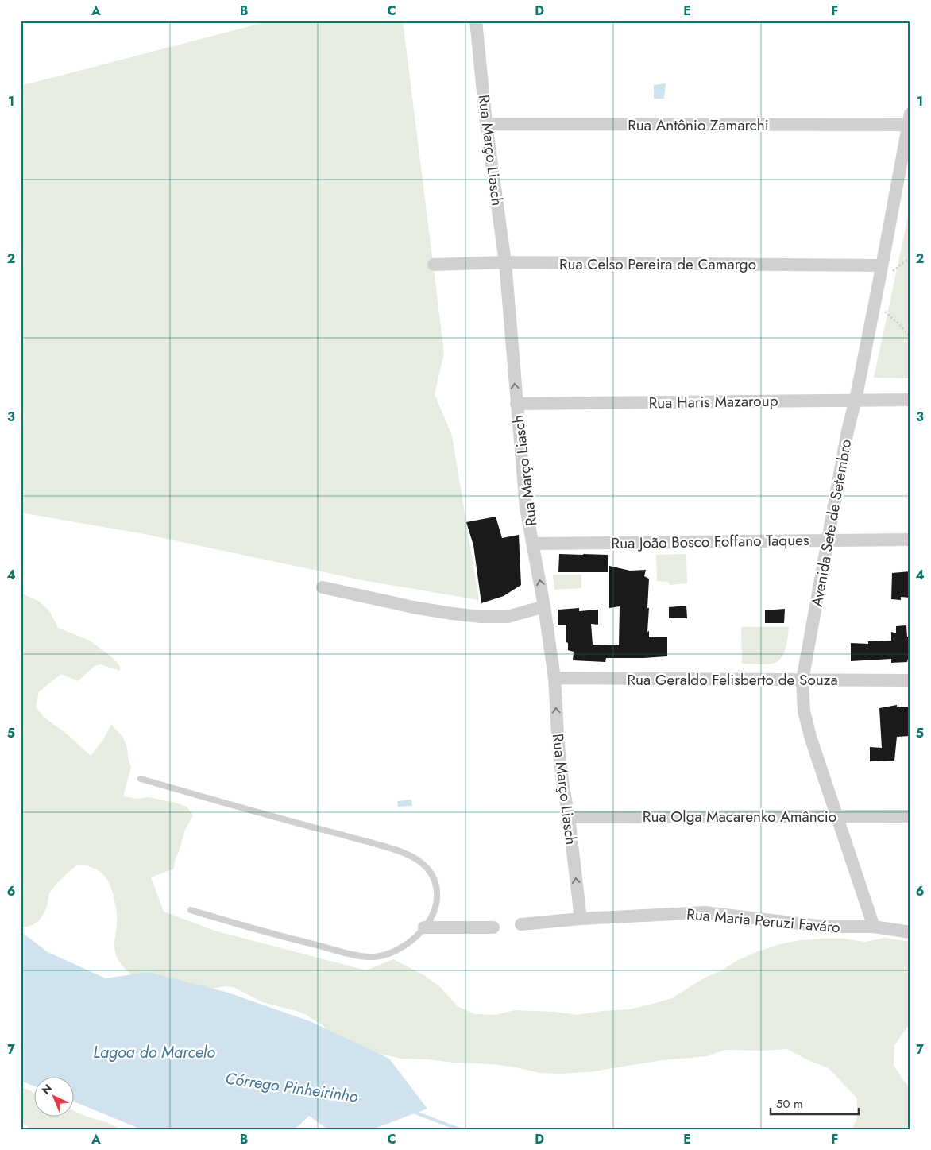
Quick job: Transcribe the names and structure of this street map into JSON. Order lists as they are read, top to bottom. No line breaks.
{"streets":{"street":["Rua Antônio Zamarchi","Rua Março Liasch","Rua Celso Pereira de Camargo","Rua Haris Mazaroup","Avenida Sete de Setembro","Rua João Bosco Foffano Taques","Rua Geraldo Felisberto de Souza","Rua Olga Macarenko Amâncio","Rua Maria Peruzi Faváro"]},"crossings":[["Rua Antônio Zamarchi","Rua Março Liasch"],["Rua Antônio Zamarchi","Avenida Sete de Setembro"],["Rua Março Liasch","Rua Celso Pereira de Camargo"],["Rua Março Liasch","Rua Haris Mazaroup"],["Rua Março Liasch","Rua João Bosco Foffano Taques"],["Rua Março Liasch","Rua Geraldo Felisberto de Souza"],["Rua Março Liasch","Rua Olga Macarenko Amâncio"],["Rua Março Liasch","Rua Maria Peruzi Faváro"],["Rua Celso Pereira de Camargo","Avenida Sete de Setembro"],["Rua Haris Mazaroup","Avenida Sete de Setembro"],["Avenida Sete de Setembro","Rua João Bosco Foffano Taques"],["Avenida Sete de Setembro","Rua Geraldo Felisberto de Souza"],["Avenida Sete de Setembro","Rua Olga Macarenko Amâncio"],["Avenida Sete de Setembro","Rua Maria Peruzi Faváro"]],"one_way":["Rua Março Liasch"],"water":["Lagoa do Marcelo","Córrego Pinheirinho"],"scale_bar":"50 m","north":"top left","grid":{"columns":["A","B","C","D","E","F"],"rows":["1","2","3","4","5","6","7"]}}
